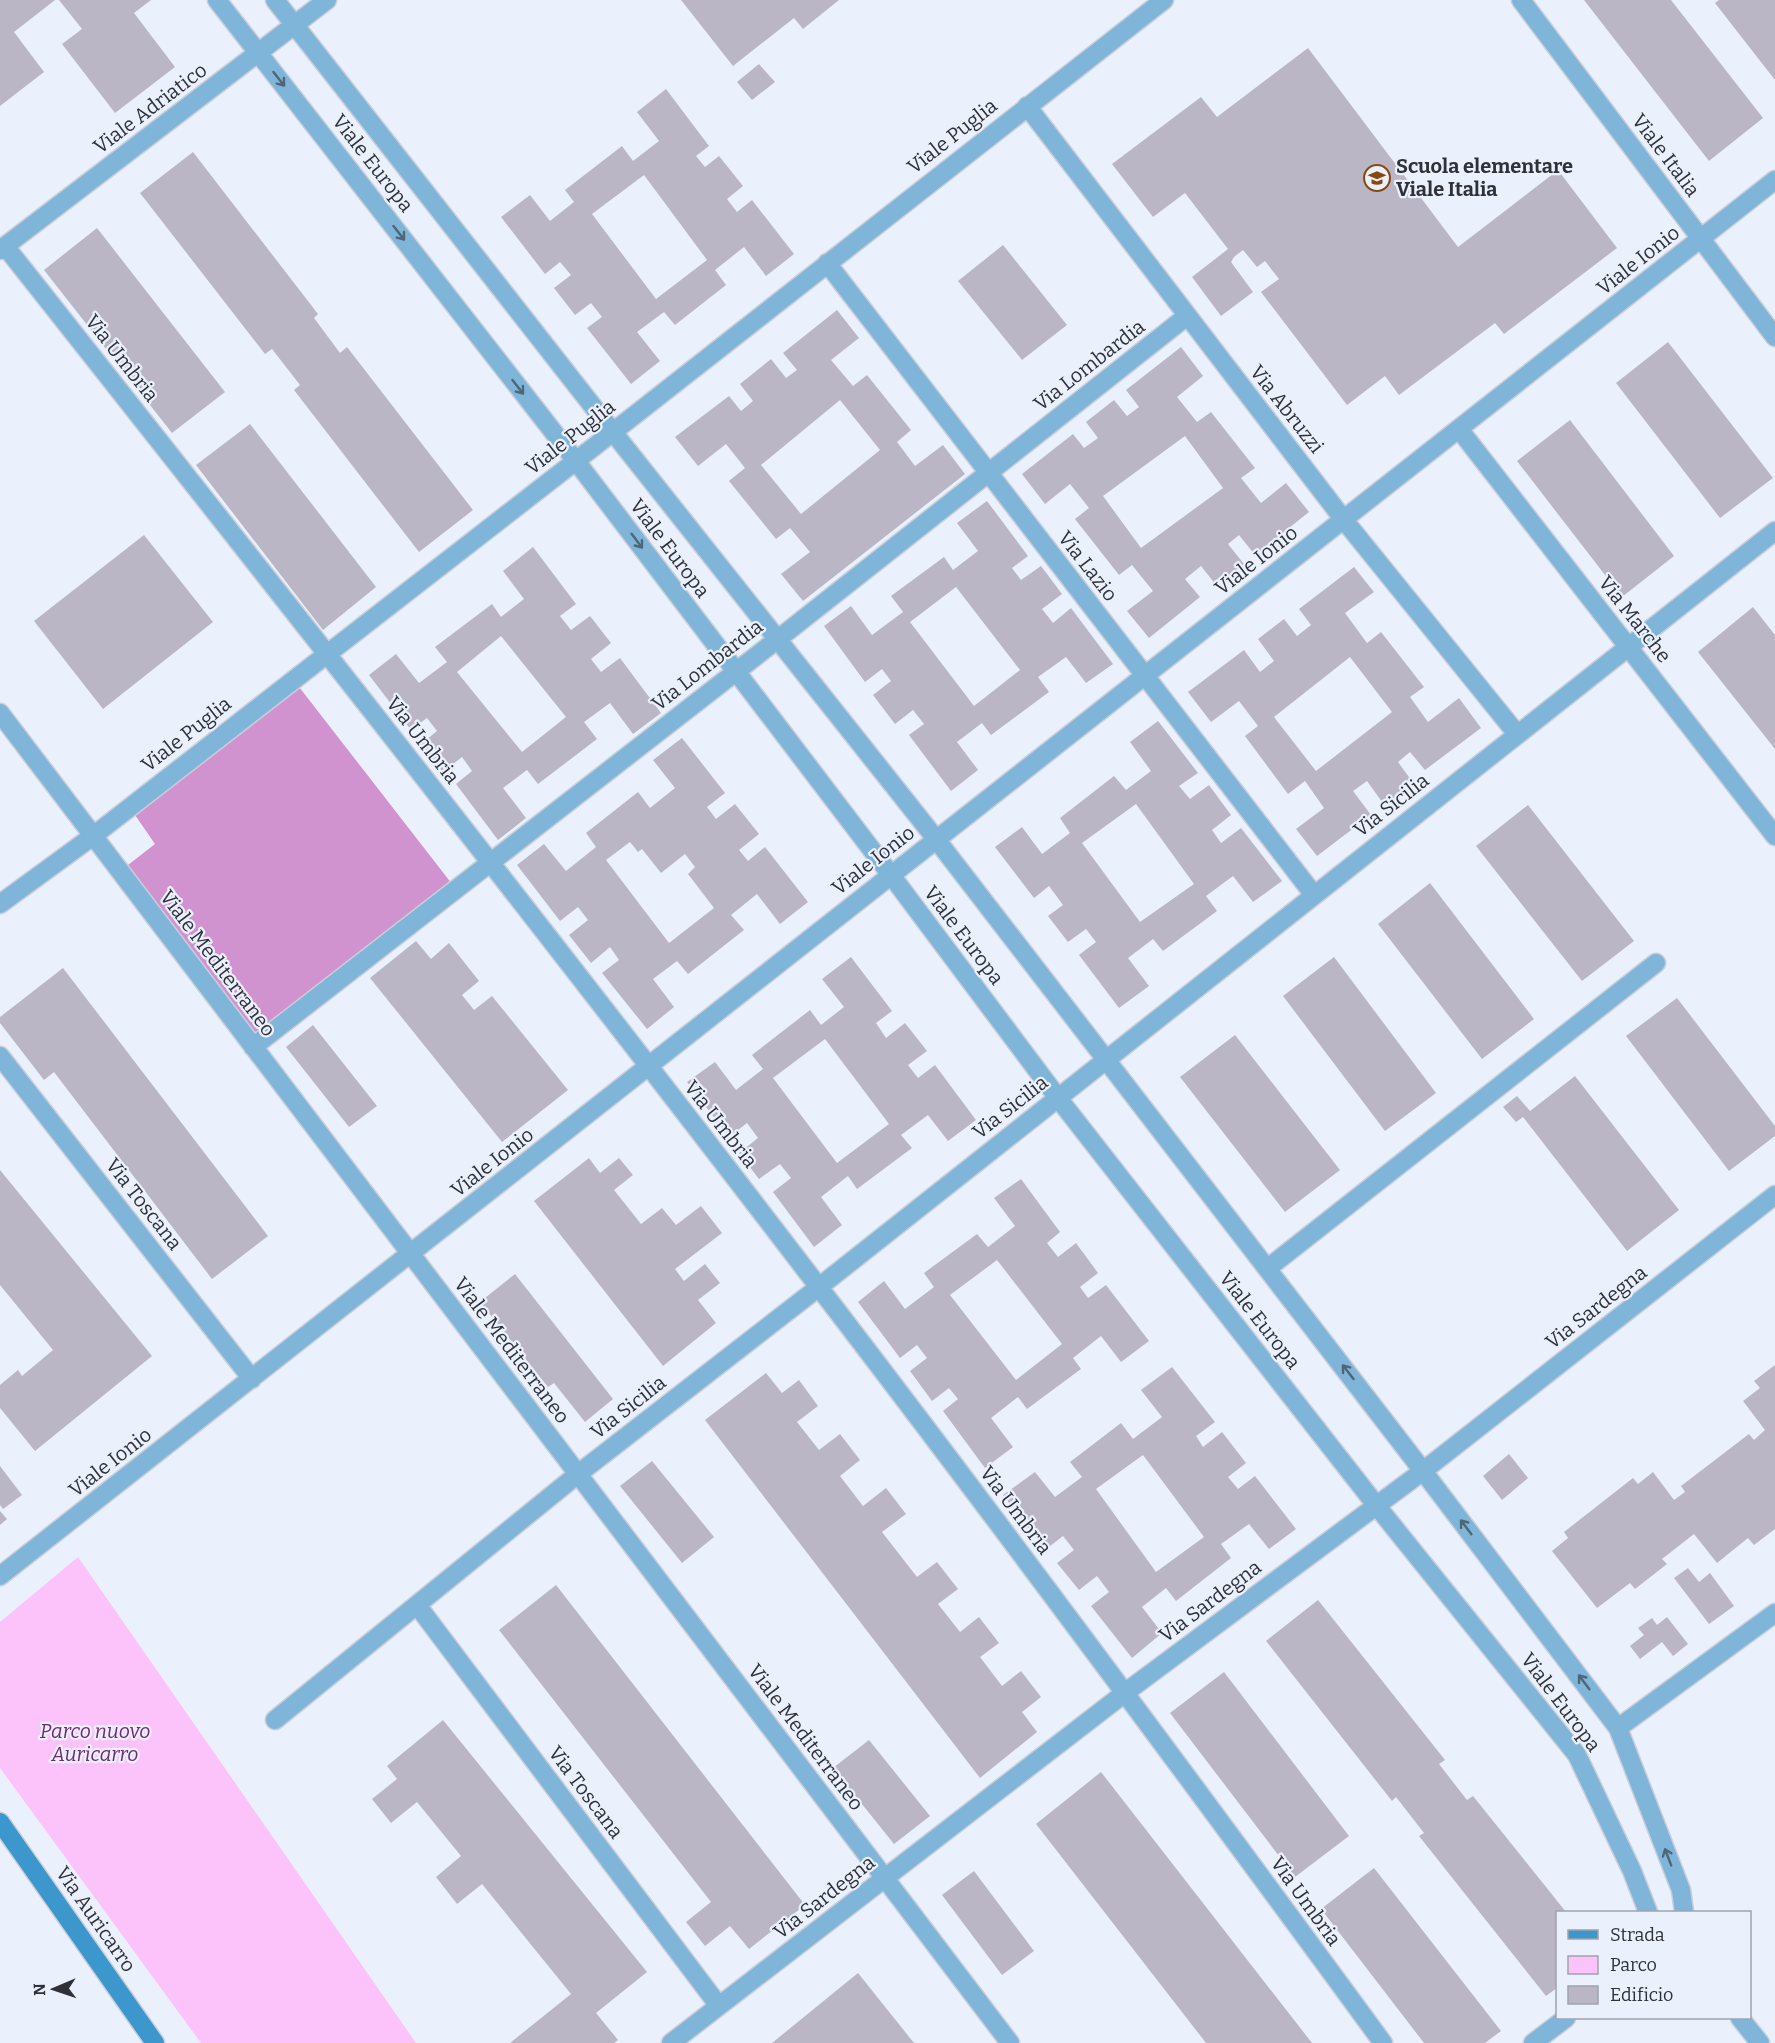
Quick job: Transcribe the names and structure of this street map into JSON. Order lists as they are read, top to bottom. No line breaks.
{"streets":{"street":["Viale Adriatico","Viale Puglia","Viale Italia","Viale Europa","Viale Ionio","Via Umbria","Via Lombardia","Via Abruzzi","Via Lazio","Via Marche","Via Sicilia","Viale Mediterraneo","Via Toscana","Via Sardegna","Via Auricarro"]},"crossings":[["Viale Adriatico","Viale Europa"],["Viale Adriatico","Via Umbria"],["Viale Puglia","Viale Europa"],["Viale Puglia","Via Umbria"],["Viale Puglia","Via Abruzzi"],["Viale Puglia","Via Lazio"],["Viale Puglia","Viale Mediterraneo"],["Viale Italia","Viale Ionio"],["Viale Europa","Viale Ionio"],["Viale Europa","Via Lombardia"],["Viale Europa","Via Sicilia"],["Viale Europa","Via Sardegna"],["Viale Ionio","Via Umbria"],["Viale Ionio","Via Abruzzi"],["Viale Ionio","Via Lazio"],["Viale Ionio","Via Marche"],["Viale Ionio","Viale Mediterraneo"],["Viale Ionio","Via Toscana"],["Via Umbria","Via Lombardia"],["Via Umbria","Via Sicilia"],["Via Umbria","Via Sardegna"],["Via Lombardia","Via Abruzzi"],["Via Lombardia","Via Lazio"],["Via Lombardia","Viale Mediterraneo"],["Via Abruzzi","Via Sicilia"],["Via Lazio","Via Sicilia"],["Via Marche","Via Sicilia"],["Via Sicilia","Viale Mediterraneo"],["Via Sicilia","Via Toscana"],["Viale Mediterraneo","Via Sardegna"],["Via Toscana","Via Sardegna"]],"parks":["Parco nuovo Auricarro"],"places":{"school or university":["Scuola elementare Viale Italia"]},"legend":["Strada","Parco","Edificio"],"north":"left"}
